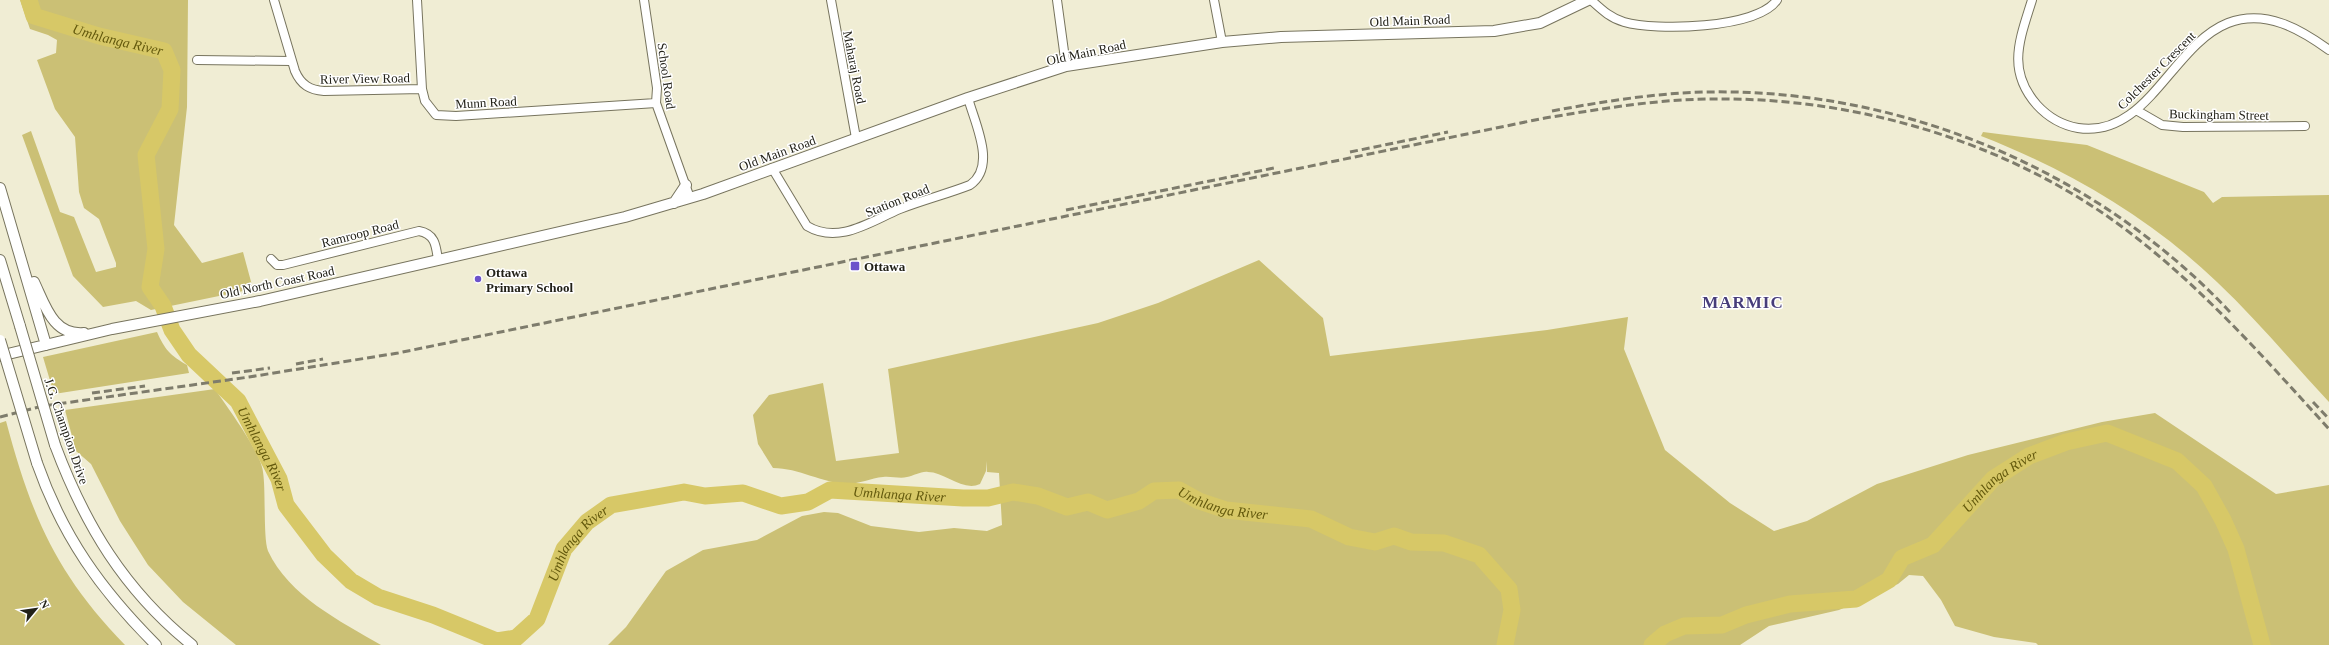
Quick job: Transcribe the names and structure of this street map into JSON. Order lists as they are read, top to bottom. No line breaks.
{"streets":{"street":["Old Main Road","Maharaj Road","Colchester Crescent","School Road","River View Road","Munn Road","Buckingham Street","Station Road","Ramroop Road","Old North Coast Road","J.G. Champion Drive"]},"crossings":[["Old Main Road","Maharaj Road"],["Old Main Road","School Road"],["Old Main Road","Station Road"],["Old Main Road","Old North Coast Road"],["Colchester Crescent","Buckingham Street"],["School Road","Munn Road"],["River View Road","Munn Road"],["Ramroop Road","Old North Coast Road"]],"districts":["MARMIC"],"water":["Umhlanga River"],"places":{"transit":["Ottawa"],"other":["Ottawa Primary School"]},"north":"top right"}
